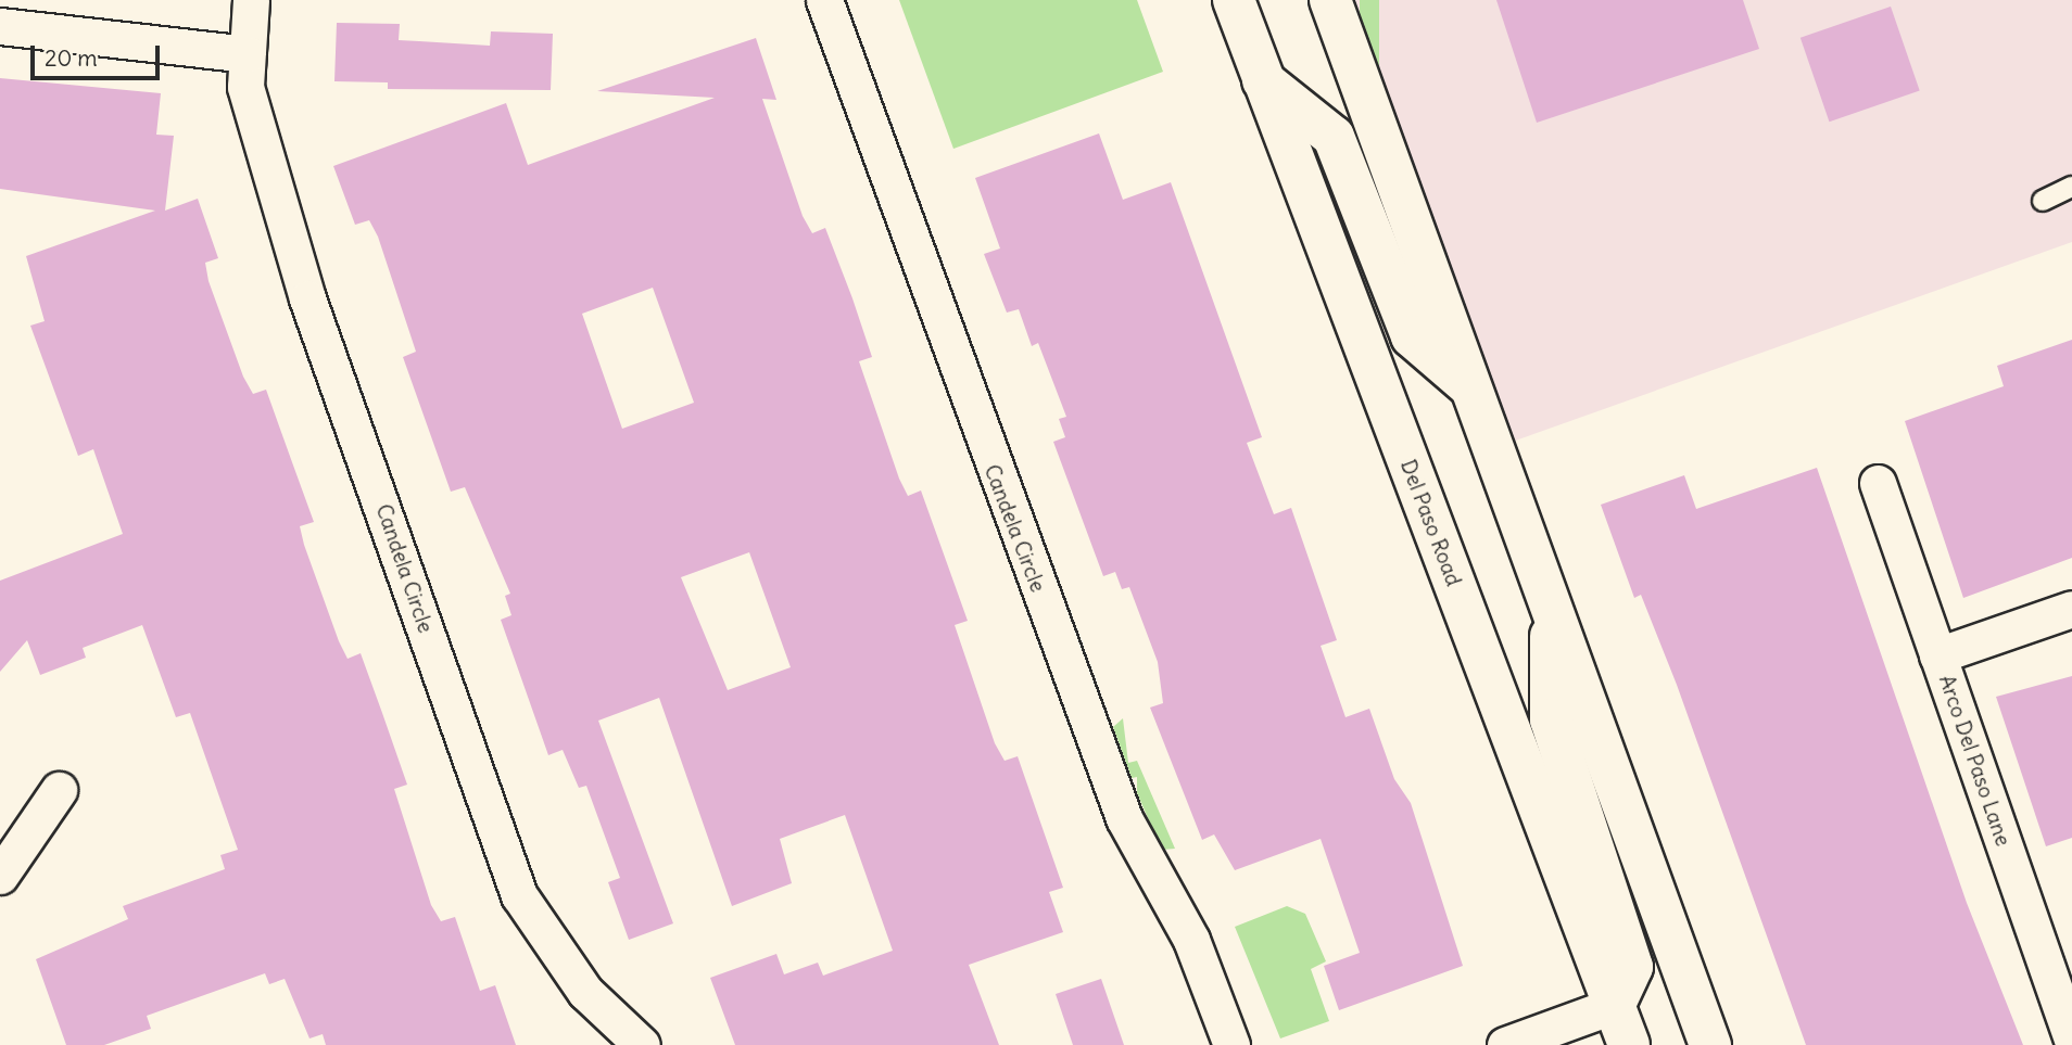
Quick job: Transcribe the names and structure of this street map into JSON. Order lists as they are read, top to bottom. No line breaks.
{"streets":{"street":["Del Paso Road","Candela Circle","Arco Del Paso Lane"]},"scale_bar":"20 m"}
